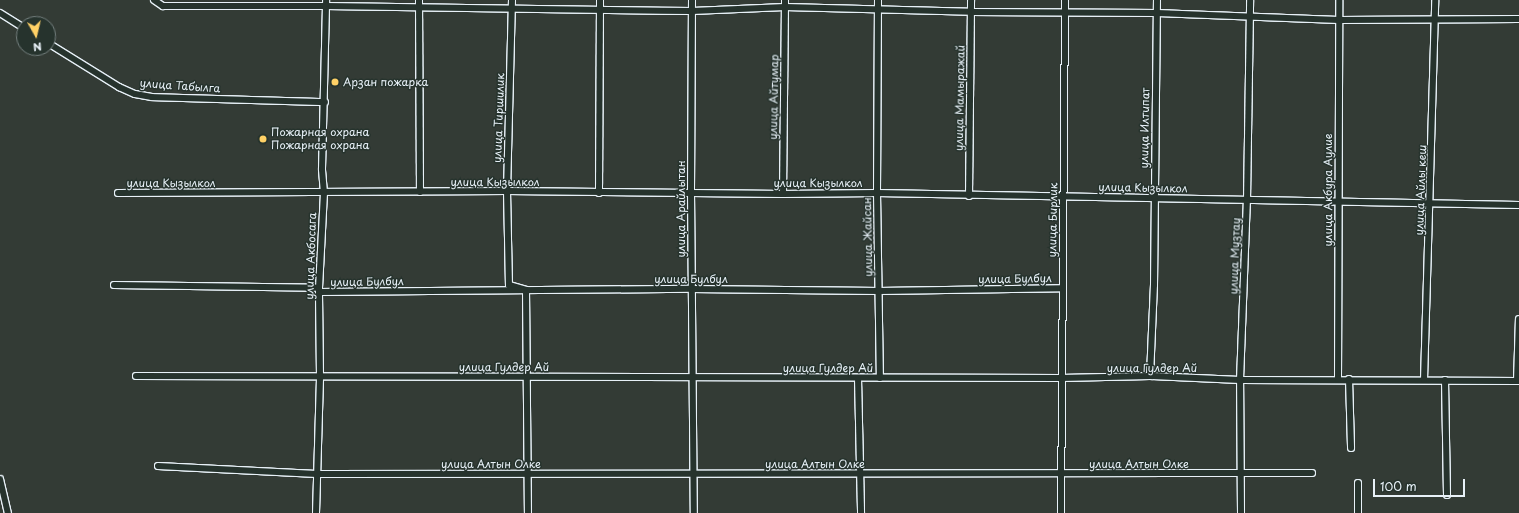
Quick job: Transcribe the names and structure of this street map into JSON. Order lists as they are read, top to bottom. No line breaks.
{"streets":{"street":["улица Табылга","улица Айтумар","улица Мамыражай","улица Тиршилик","улица Илтипат","улица Кызылкол","улица Акбура Аулие","улица Айлы кеш","улица Арайлытан","улица Бирлик","улица Жайсан","улица Акбосага","улица Музтау","улица Булбул","улица Гулдер Ай","улица Алтын Олке"]},"crossings":[["улица Табылга","улица Акбосага"],["улица Айтумар","улица Кызылкол"],["улица Мамыражай","улица Кызылкол"],["улица Тиршилик","улица Кызылкол"],["улица Тиршилик","улица Булбул"],["улица Илтипат","улица Кызылкол"],["улица Илтипат","улица Гулдер Ай"],["улица Кызылкол","улица Акбура Аулие"],["улица Кызылкол","улица Айлы кеш"],["улица Кызылкол","улица Арайлытан"],["улица Кызылкол","улица Бирлик"],["улица Кызылкол","улица Жайсан"],["улица Кызылкол","улица Акбосага"],["улица Кызылкол","улица Музтау"],["улица Акбура Аулие","улица Гулдер Ай"],["улица Айлы кеш","улица Гулдер Ай"],["улица Арайлытан","улица Булбул"],["улица Арайлытан","улица Гулдер Ай"],["улица Арайлытан","улица Алтын Олке"],["улица Бирлик","улица Булбул"],["улица Бирлик","улица Гулдер Ай"],["улица Бирлик","улица Алтын Олке"],["улица Жайсан","улица Булбул"],["улица Жайсан","улица Гулдер Ай"],["улица Акбосага","улица Булбул"],["улица Акбосага","улица Гулдер Ай"],["улица Акбосага","улица Алтын Олке"],["улица Музтау","улица Гулдер Ай"],["улица Музтау","улица Алтын Олке"]],"places":["Арзан пожарка","Пожарная охрана Пожарная охрана"],"scale_bar":"100 m","north":"bottom"}
